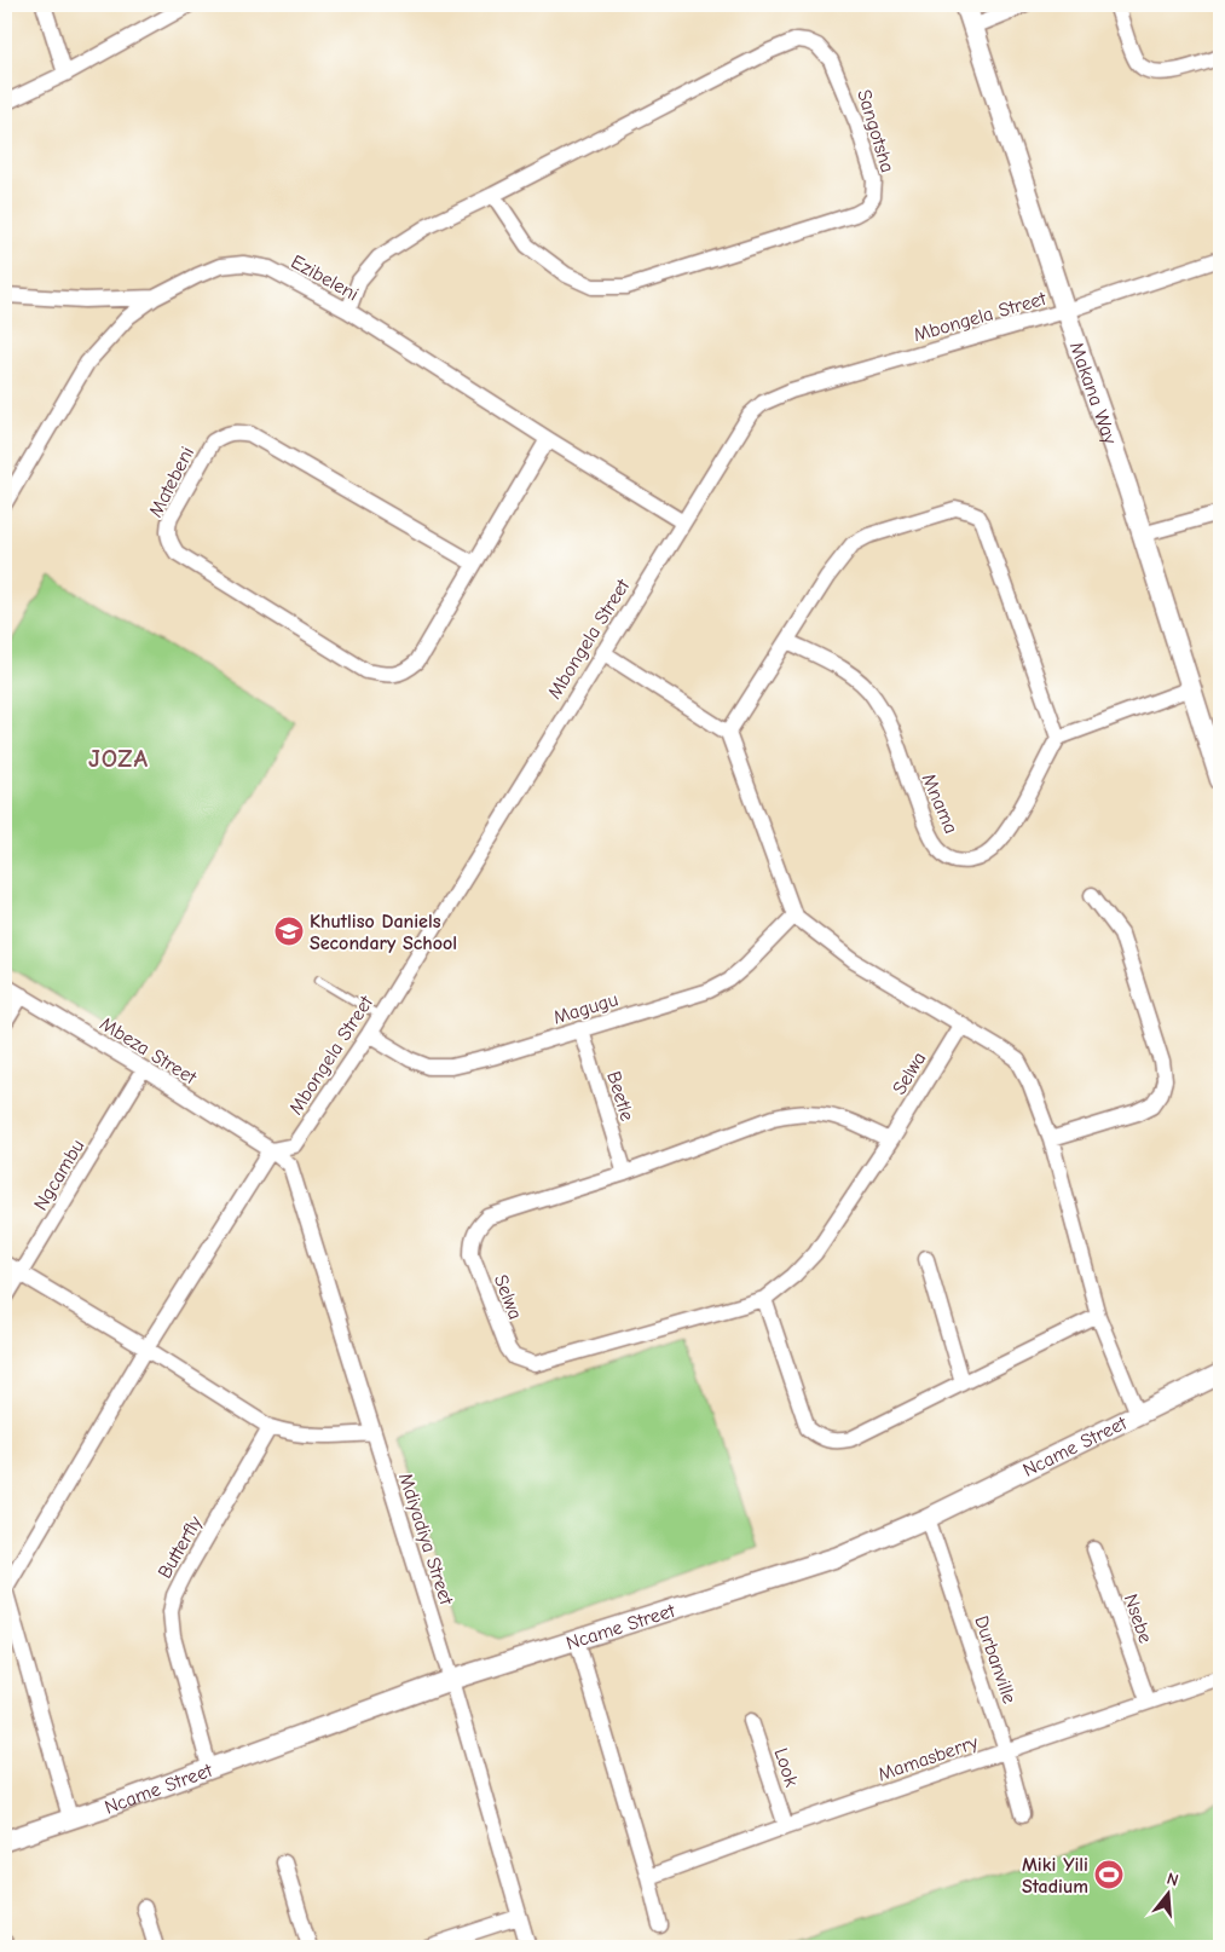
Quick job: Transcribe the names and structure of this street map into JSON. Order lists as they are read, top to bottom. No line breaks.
{"streets":{"street":["Sangotsha","Ezibeleni","Mbongela Street","Makana Way","Matebeni","Mnama","Magugu","Mbeza Street","Selwa","Beetle","Ngcambu","Ncame Street","Mdiyadiya Street","Butterfly","Nsebe","Durbanville","Mamasberry","Look"]},"crossings":[["Sangotsha","Ezibeleni"],["Ezibeleni","Mbongela Street"],["Ezibeleni","Matebeni"],["Mbongela Street","Makana Way"],["Mbongela Street","Magugu"],["Mbongela Street","Mbeza Street"],["Mbongela Street","Mdiyadiya Street"],["Magugu","Beetle"],["Mbeza Street","Ngcambu"],["Mbeza Street","Mdiyadiya Street"],["Selwa","Beetle"],["Ncame Street","Mdiyadiya Street"],["Ncame Street","Butterfly"],["Ncame Street","Durbanville"],["Nsebe","Mamasberry"],["Durbanville","Mamasberry"],["Mamasberry","Look"]],"districts":["JOZA"],"places":{"school or university":["Khutliso Daniels Secondary School"],"sports":["Miki Yili Stadium"]},"north":"top"}
